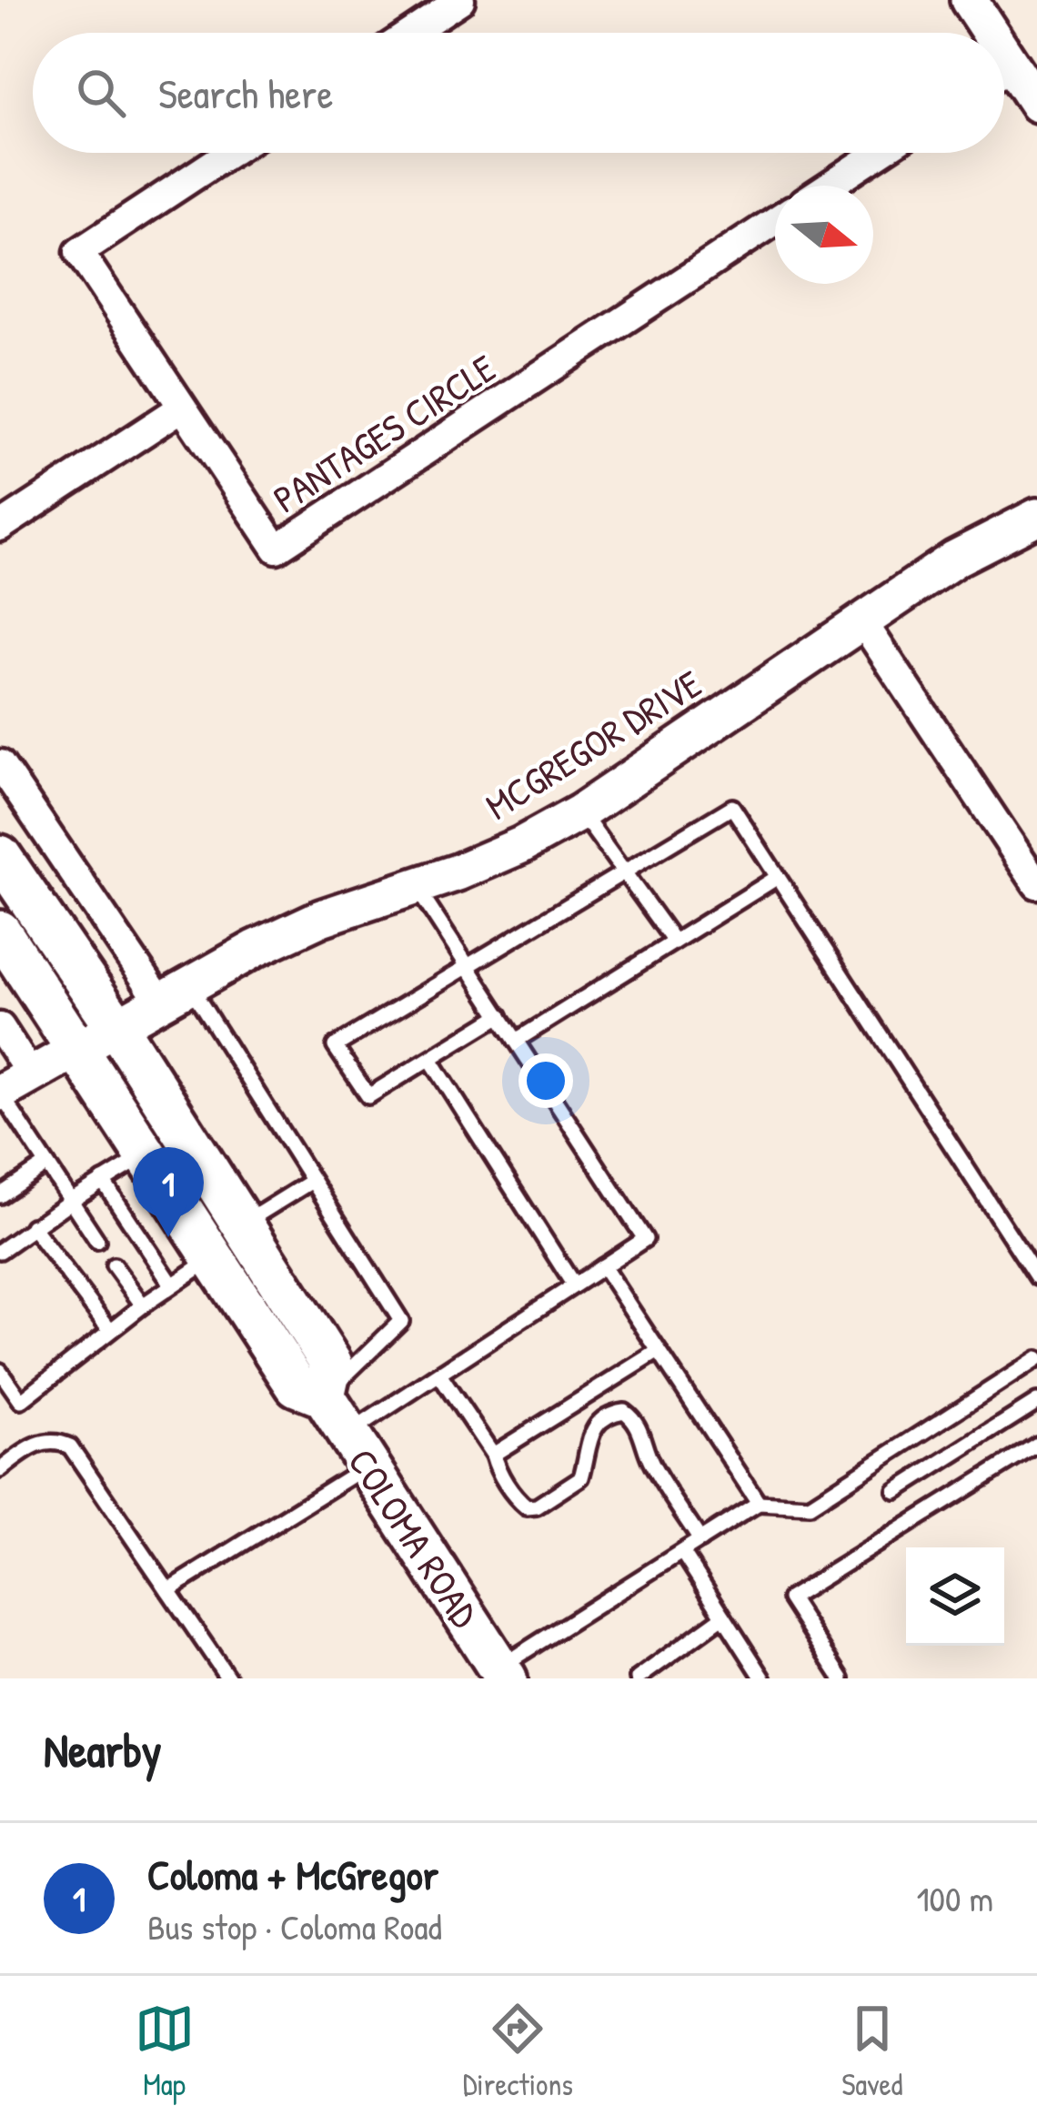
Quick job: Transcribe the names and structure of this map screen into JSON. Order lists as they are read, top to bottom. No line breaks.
{"streets":{"main road":["COLOMA ROAD"],"street":["PANTAGES CIRCLE","MCGREGOR DRIVE"]},"crossings":[["MCGREGOR DRIVE","COLOMA ROAD"]],"north":"right","page":{"search":"Search here","pins":"1","heading":"Nearby","list":[{"mark":"1","name":"Coloma + McGregor","note":"Bus stop · Coloma Road","value":"100 m"}],"nav":["Map","Directions","Saved"]}}
